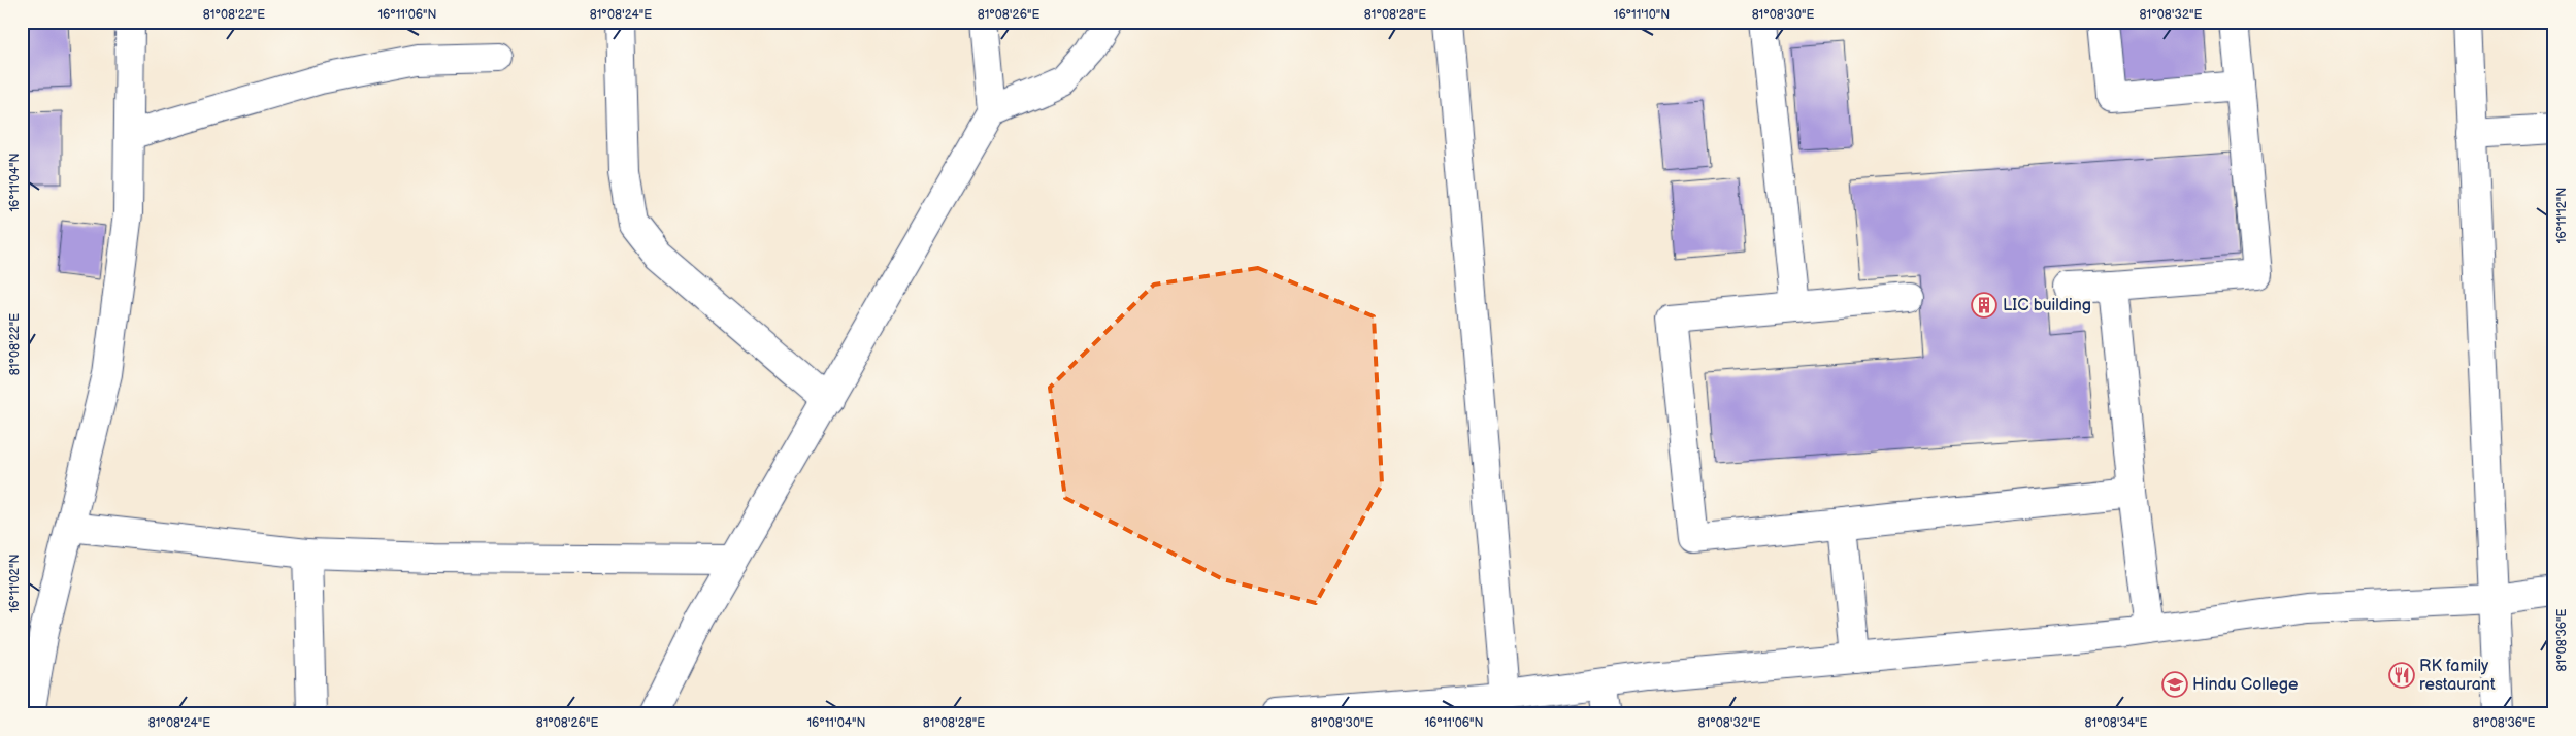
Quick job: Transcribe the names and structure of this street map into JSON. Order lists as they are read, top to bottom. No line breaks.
{"places":{"building":["LIC building"],"restaurant":["RK family restaurant"],"school or university":["Hindu College"]},"coordinates":["81°08'22\"E","16°11'06\"N","81°08'24\"E","81°08'26\"E","81°08'28\"E","16°11'10\"N","81°08'30\"E","81°08'32\"E","16°11'04\"N","16°11'12\"N","16°11'02\"N","81°08'36\"E","81°08'34\"E"]}
